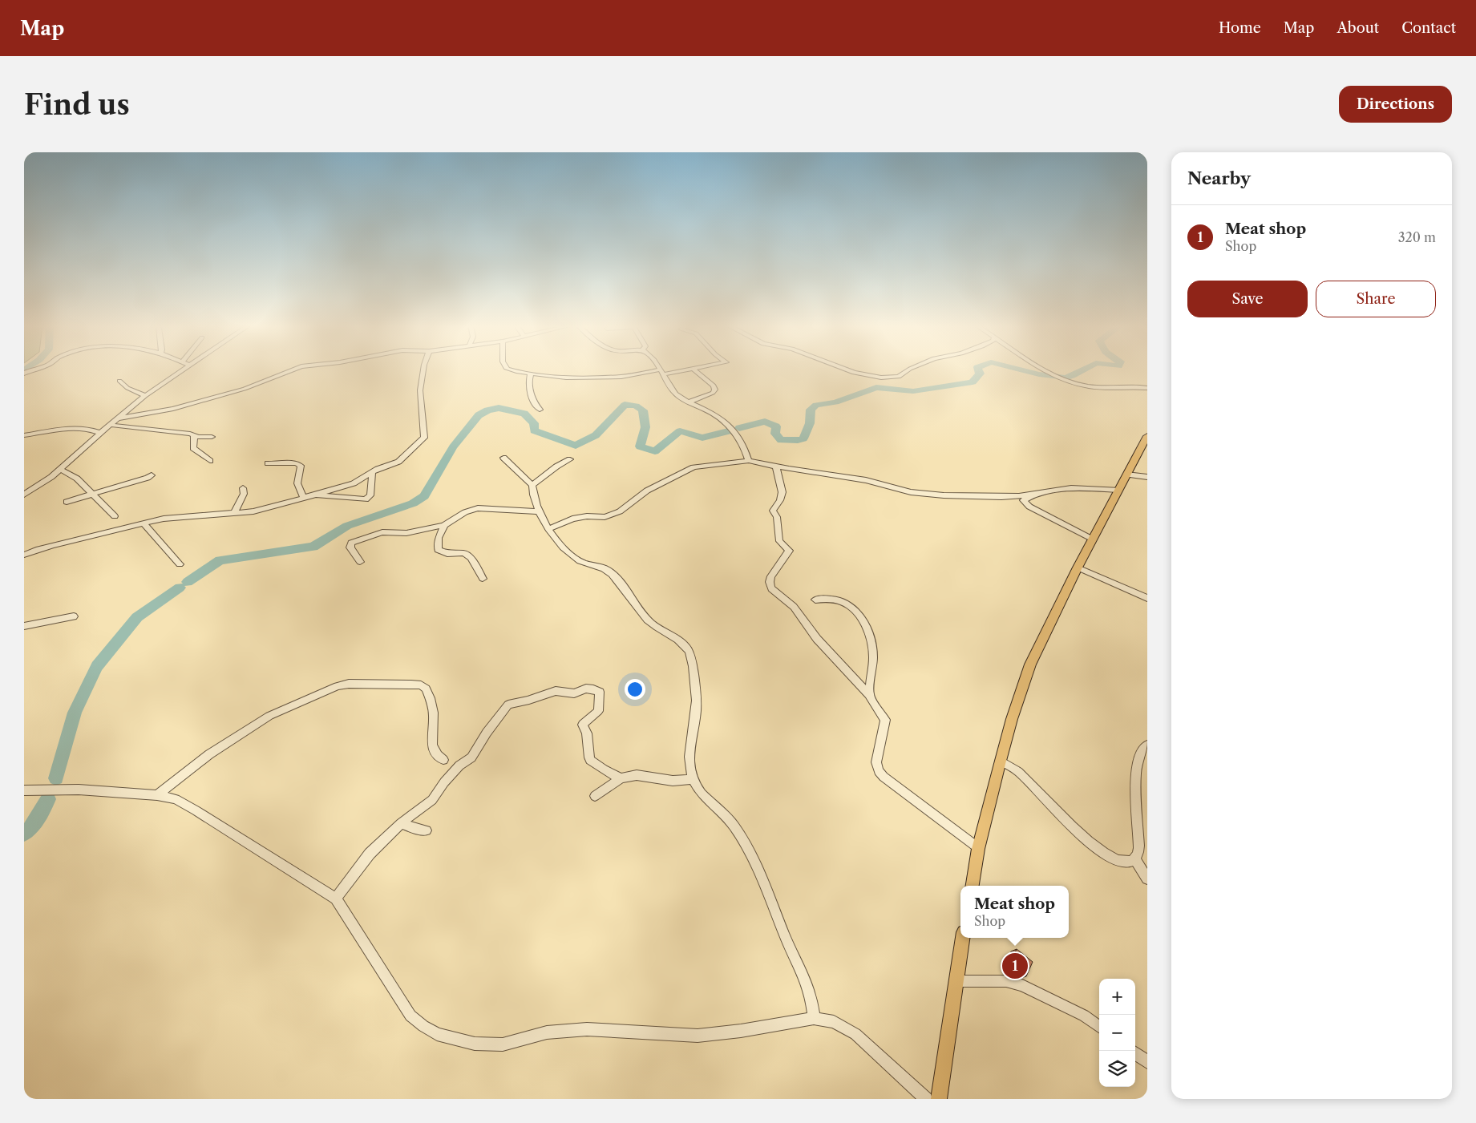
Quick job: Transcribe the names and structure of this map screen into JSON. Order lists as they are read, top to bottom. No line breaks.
{"page":{"header":"Map","nav":["Home","Map","About","Contact"],"buttons":["Directions",["Save","Share"]],"title":"Find us","heading":"Nearby","list":[{"mark":"1","name":"Meat shop","note":"Shop","value":"320 m"}],"popup":["Meat shop","Shop"],"pins":"1","map_buttons":["+","−"]}}
